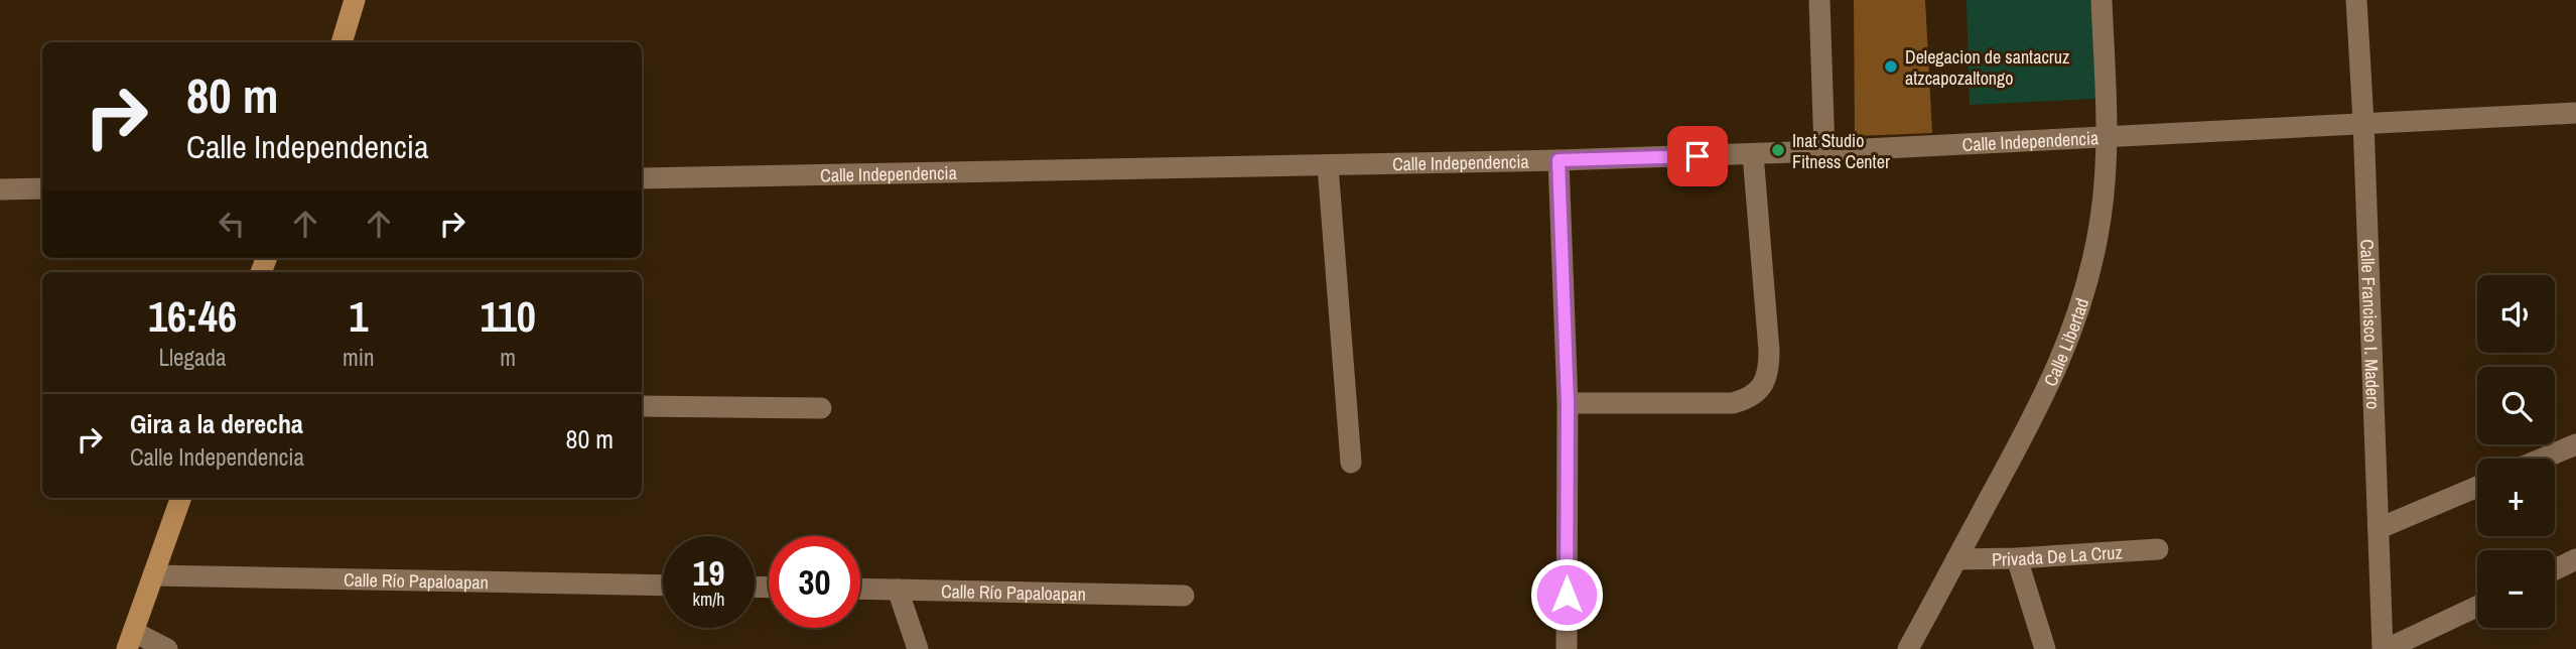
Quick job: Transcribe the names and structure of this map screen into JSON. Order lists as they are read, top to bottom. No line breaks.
{"streets":{"street":["Calle Independencia","Calle Francisco I. Madero","Calle Libertad","Privada De La Cruz","Calle Río Papaloapan"]},"crossings":[["Calle Independencia","Calle Francisco I. Madero"],["Calle Independencia","Calle Libertad"],["Calle Libertad","Privada De La Cruz"]],"places":["Delegacion de santacruz atzcapozaltongo","Inat Studio Fitness Center"],"page":{"turn":["80 m","Calle Independencia"],"eta":["16:46","Llegada","1","min","110","m"],"map_buttons":["+","−"],"list":[{"name":"Gira a la derecha","note":"Calle Independencia","value":"80 m"}],"speed":"19 km/h","limit":"30"}}
